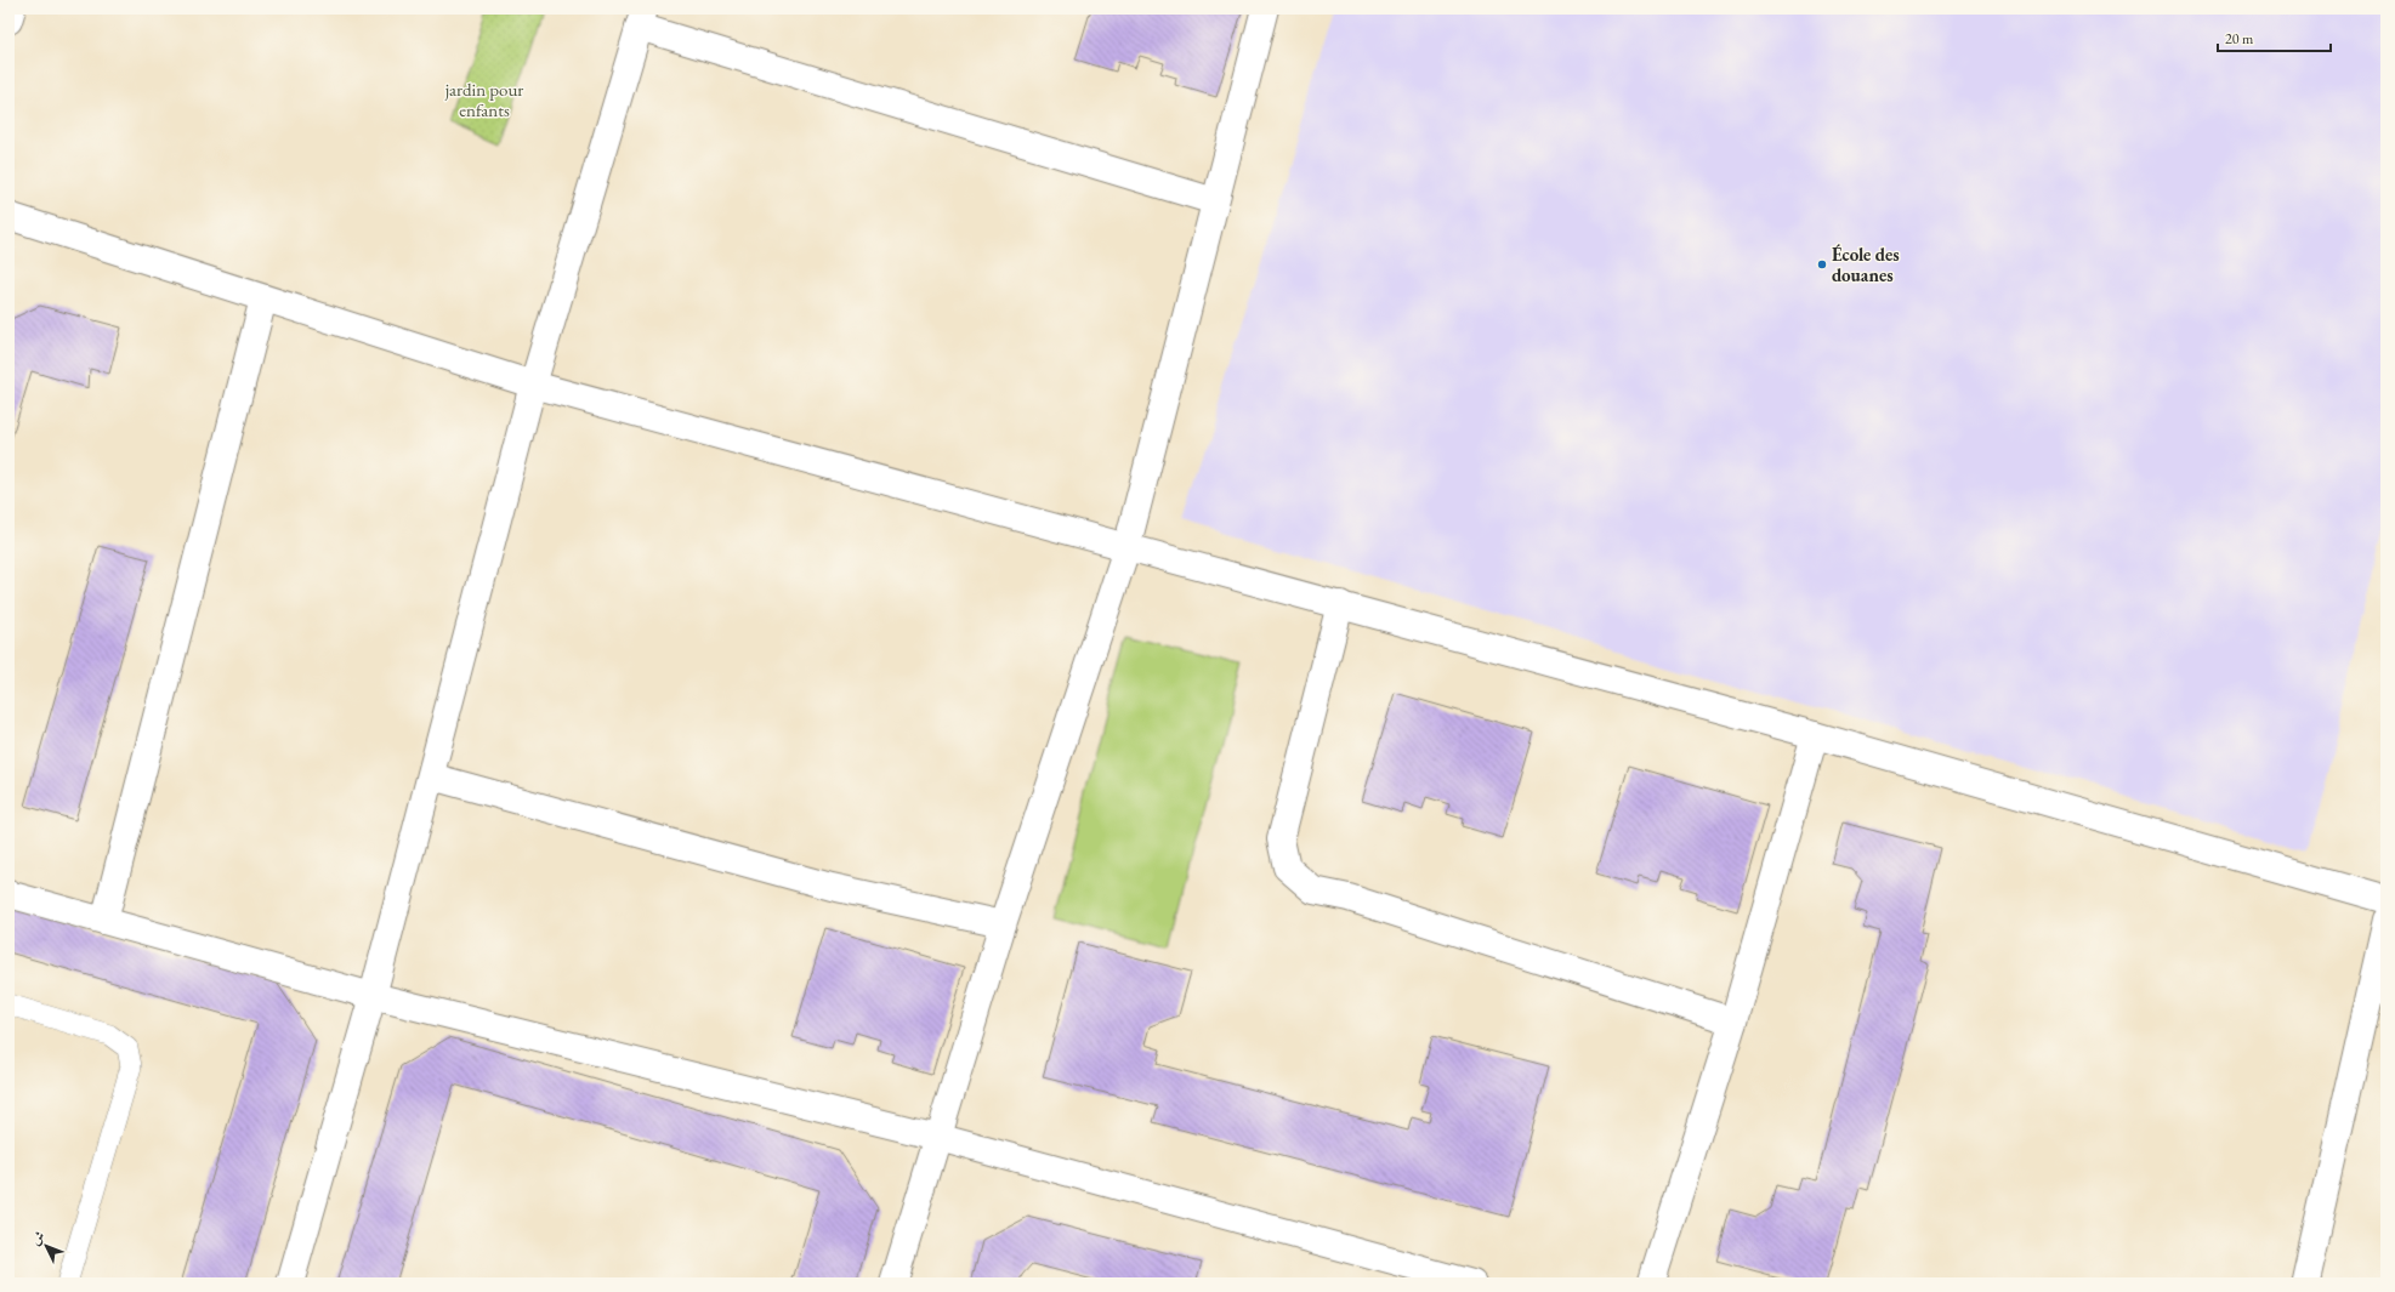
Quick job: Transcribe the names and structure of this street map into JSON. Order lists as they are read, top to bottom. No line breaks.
{"parks":["jardin pour enfants"],"places":["École des douanes"],"scale_bar":"20 m","north":"top left"}
